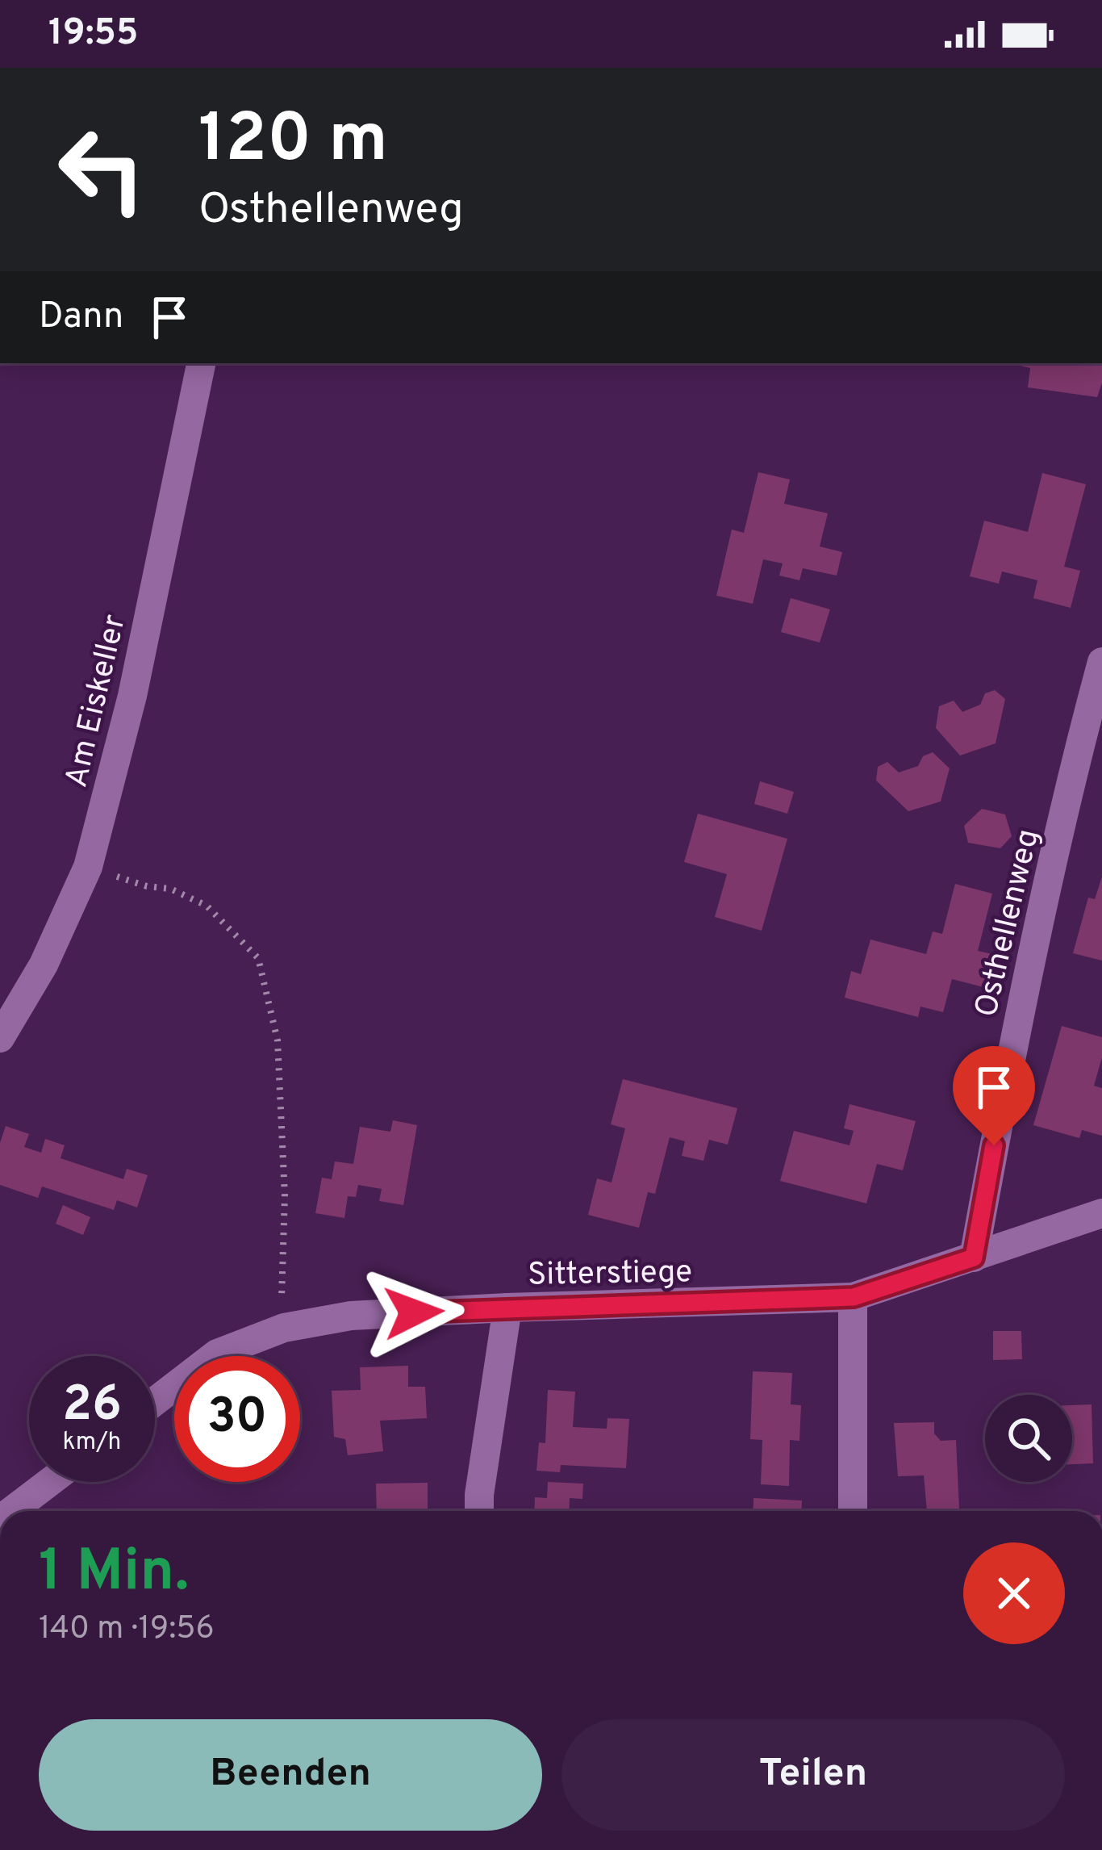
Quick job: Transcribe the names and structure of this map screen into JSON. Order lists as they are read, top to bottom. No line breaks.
{"streets":{"street":["Am Eiskeller","Osthellenweg","Sitterstiege"]},"crossings":[["Osthellenweg","Sitterstiege"]],"page":{"status":"19:55","turn":["120 m","Osthellenweg"],"then":"Dann","speed":"26 km/h","limit":"30","heading":["1 Min.","140 m · 19:56"],"buttons":["Beenden","Teilen"]}}
